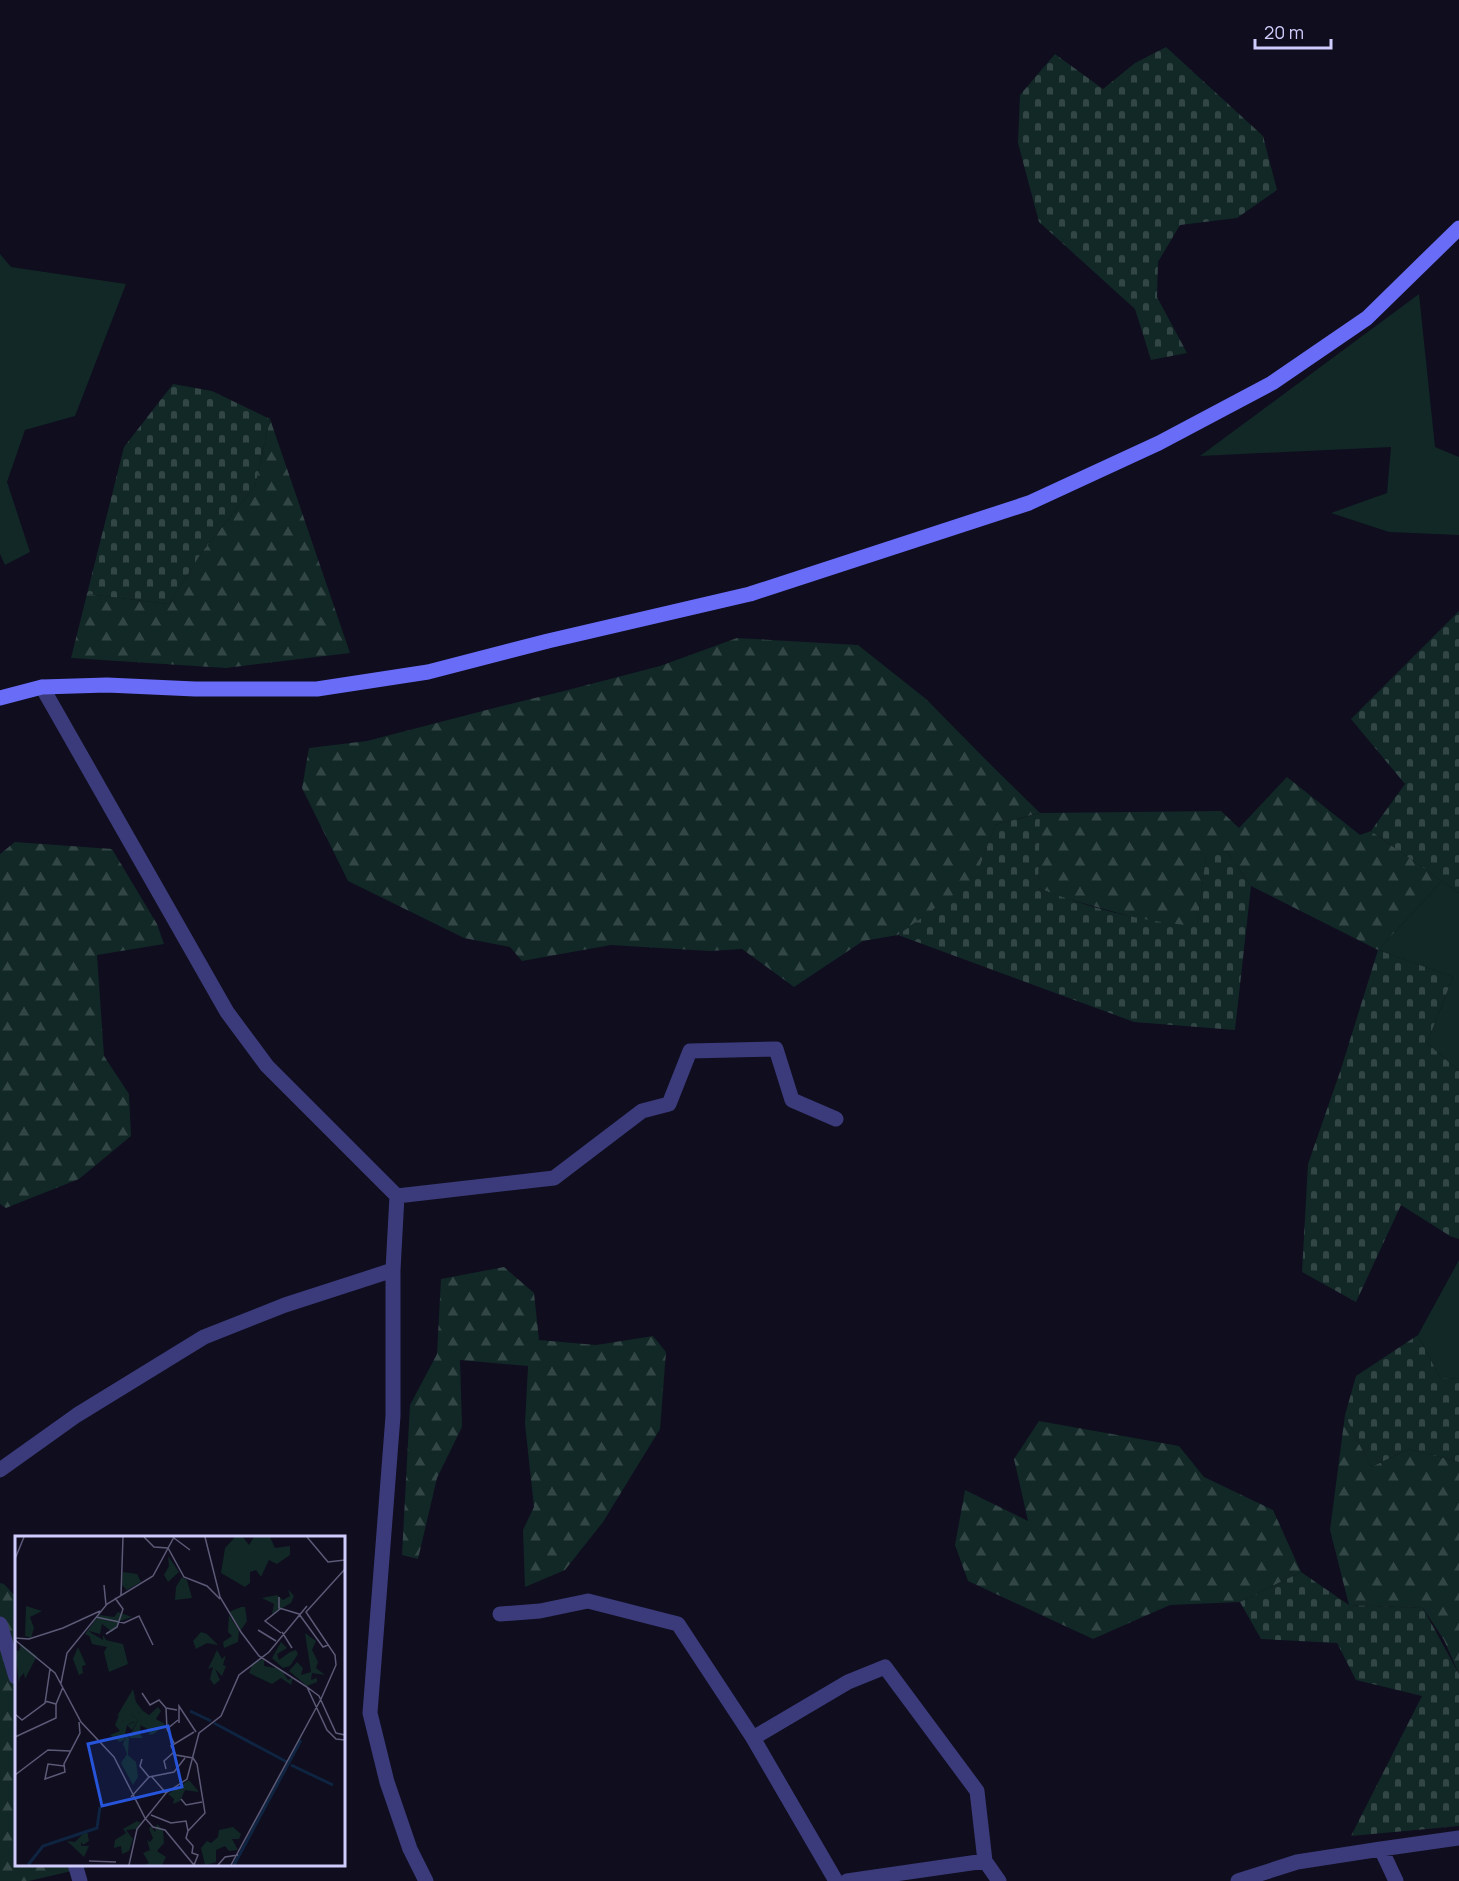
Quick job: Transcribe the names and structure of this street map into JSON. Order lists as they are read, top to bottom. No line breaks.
{"scale_bar":"20 m"}
